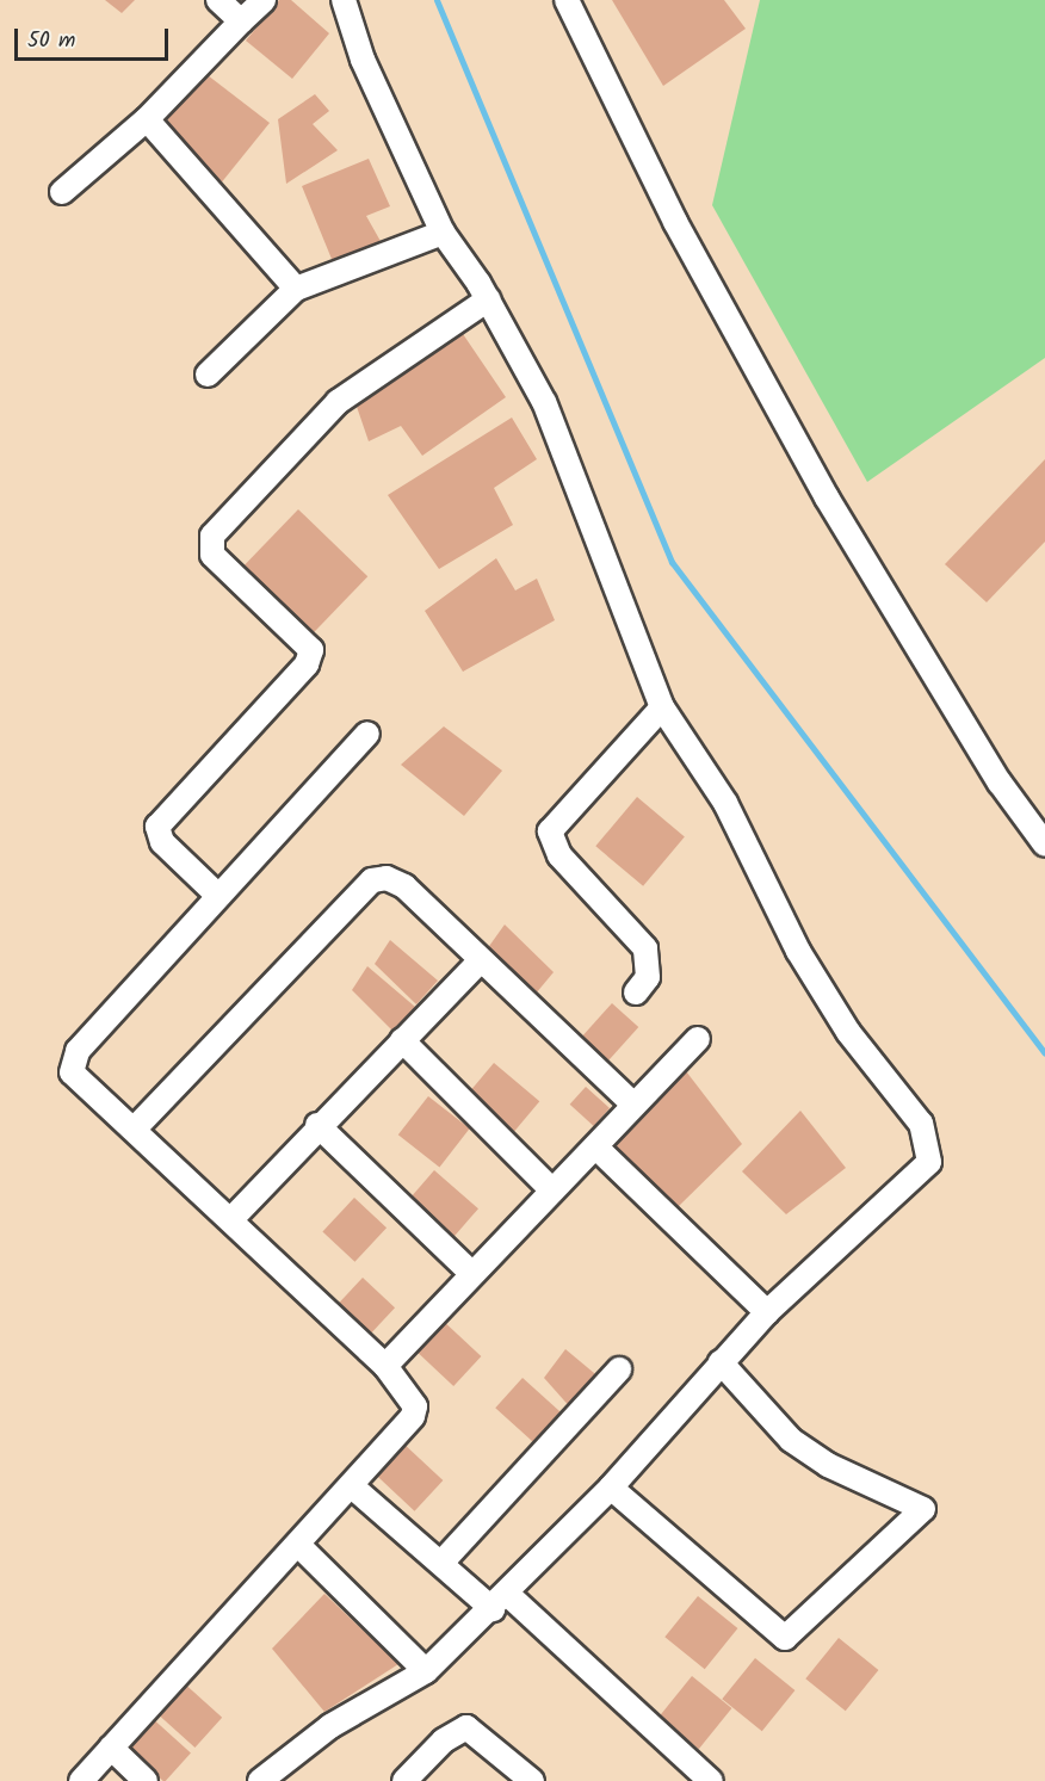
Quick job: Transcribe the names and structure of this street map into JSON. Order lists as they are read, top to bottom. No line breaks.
{"scale_bar":"50 m"}
